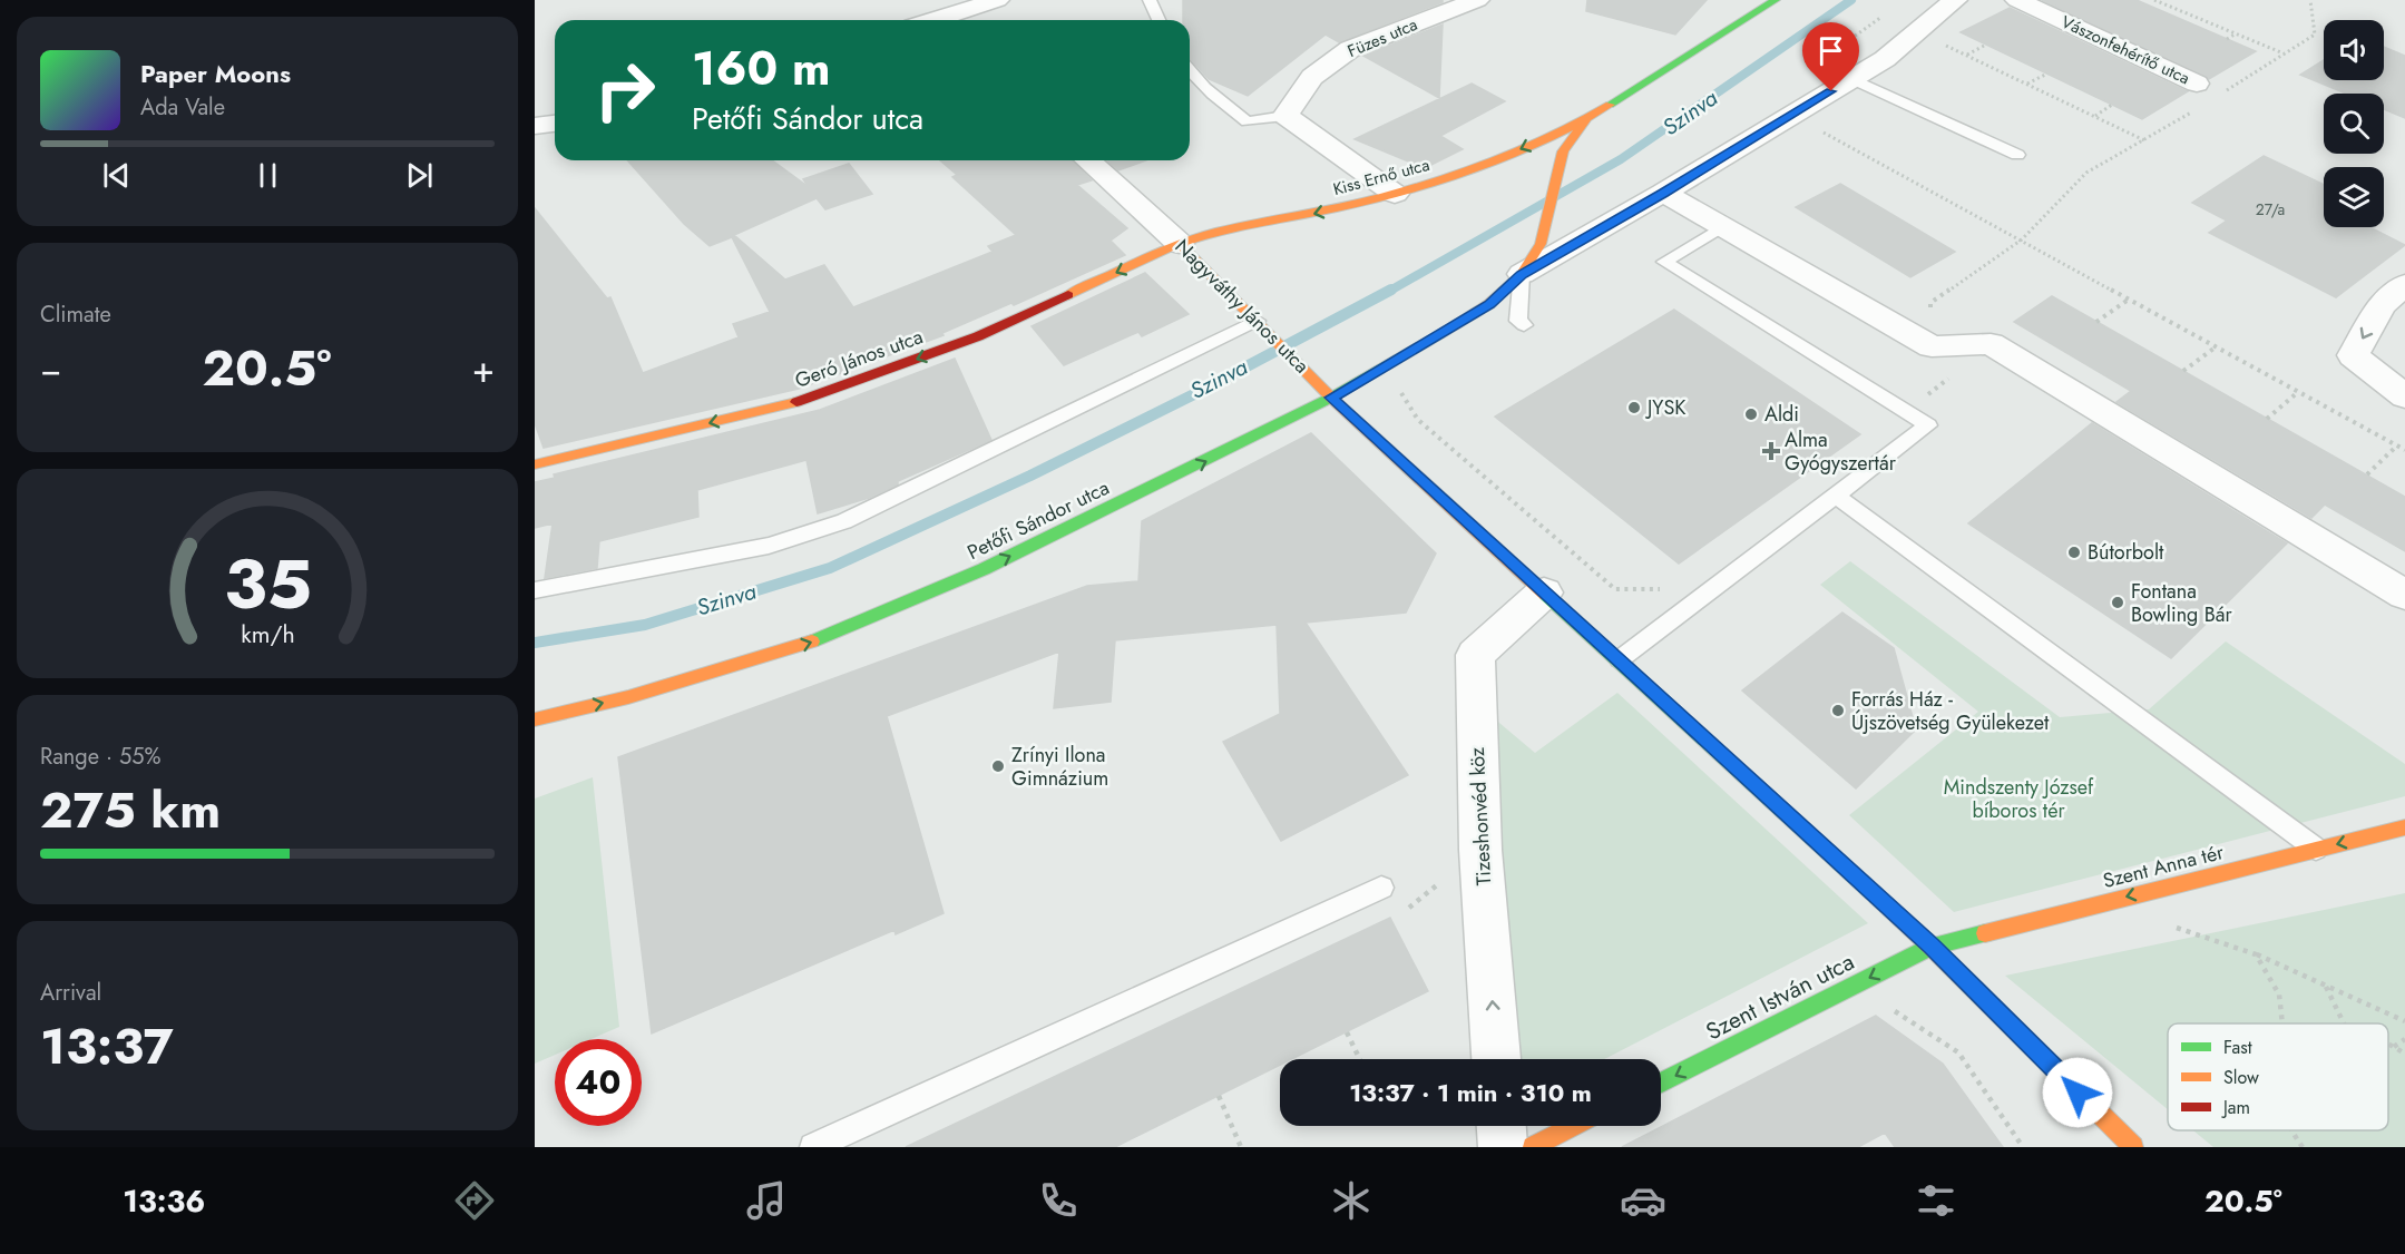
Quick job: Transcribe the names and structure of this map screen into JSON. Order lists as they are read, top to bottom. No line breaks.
{"streets":{"street":["Füzes utca","Vászonfehérítő utca","Kiss Ernő utca","Nagyváthy János utca","Geró János utca","Petőfi Sándor utca","Tizeshonvéd köz","Szent Anna tér","Szent István utca"]},"crossings":[["Kiss Ernő utca","Nagyváthy János utca"],["Kiss Ernő utca","Geró János utca"],["Kiss Ernő utca","Petőfi Sándor utca"],["Nagyváthy János utca","Geró János utca"],["Nagyváthy János utca","Petőfi Sándor utca"],["Nagyváthy János utca","Tizeshonvéd köz"],["Nagyváthy János utca","Szent Anna tér"],["Nagyváthy János utca","Szent István utca"],["Szent Anna tér","Szent István utca"]],"one_way":["Kiss Ernő utca","Geró János utca","Petőfi Sándor utca","Tizeshonvéd köz","Szent Anna tér","Szent István utca"],"water":["Szinva"],"parks":["Mindszenty József bíboros tér"],"places":{"other":["JYSK","Aldi","Bútorbolt","Fontana Bowling Bár","Forrás Ház - Újszövetség Gyülekezet","Zrínyi Ilona Gimnázium"],"health":["Alma Gyógyszertár"]},"house_numbers":["27/a"],"legend":["Fast","Slow","Jam"],"page":{"turn":["160 m","Petőfi Sándor utca"],"song":["Paper Moons","Ada Vale"],"tile":["Climate",["Range · 55%","275 km"],["Arrival","13:37"]],"heat":["−","20.5°","+"],"limit":"40","trip":"13:37 · 1 min · 310 m","tabs":["13:36","20.5°"],"gauge":["35","km/h"]}}
